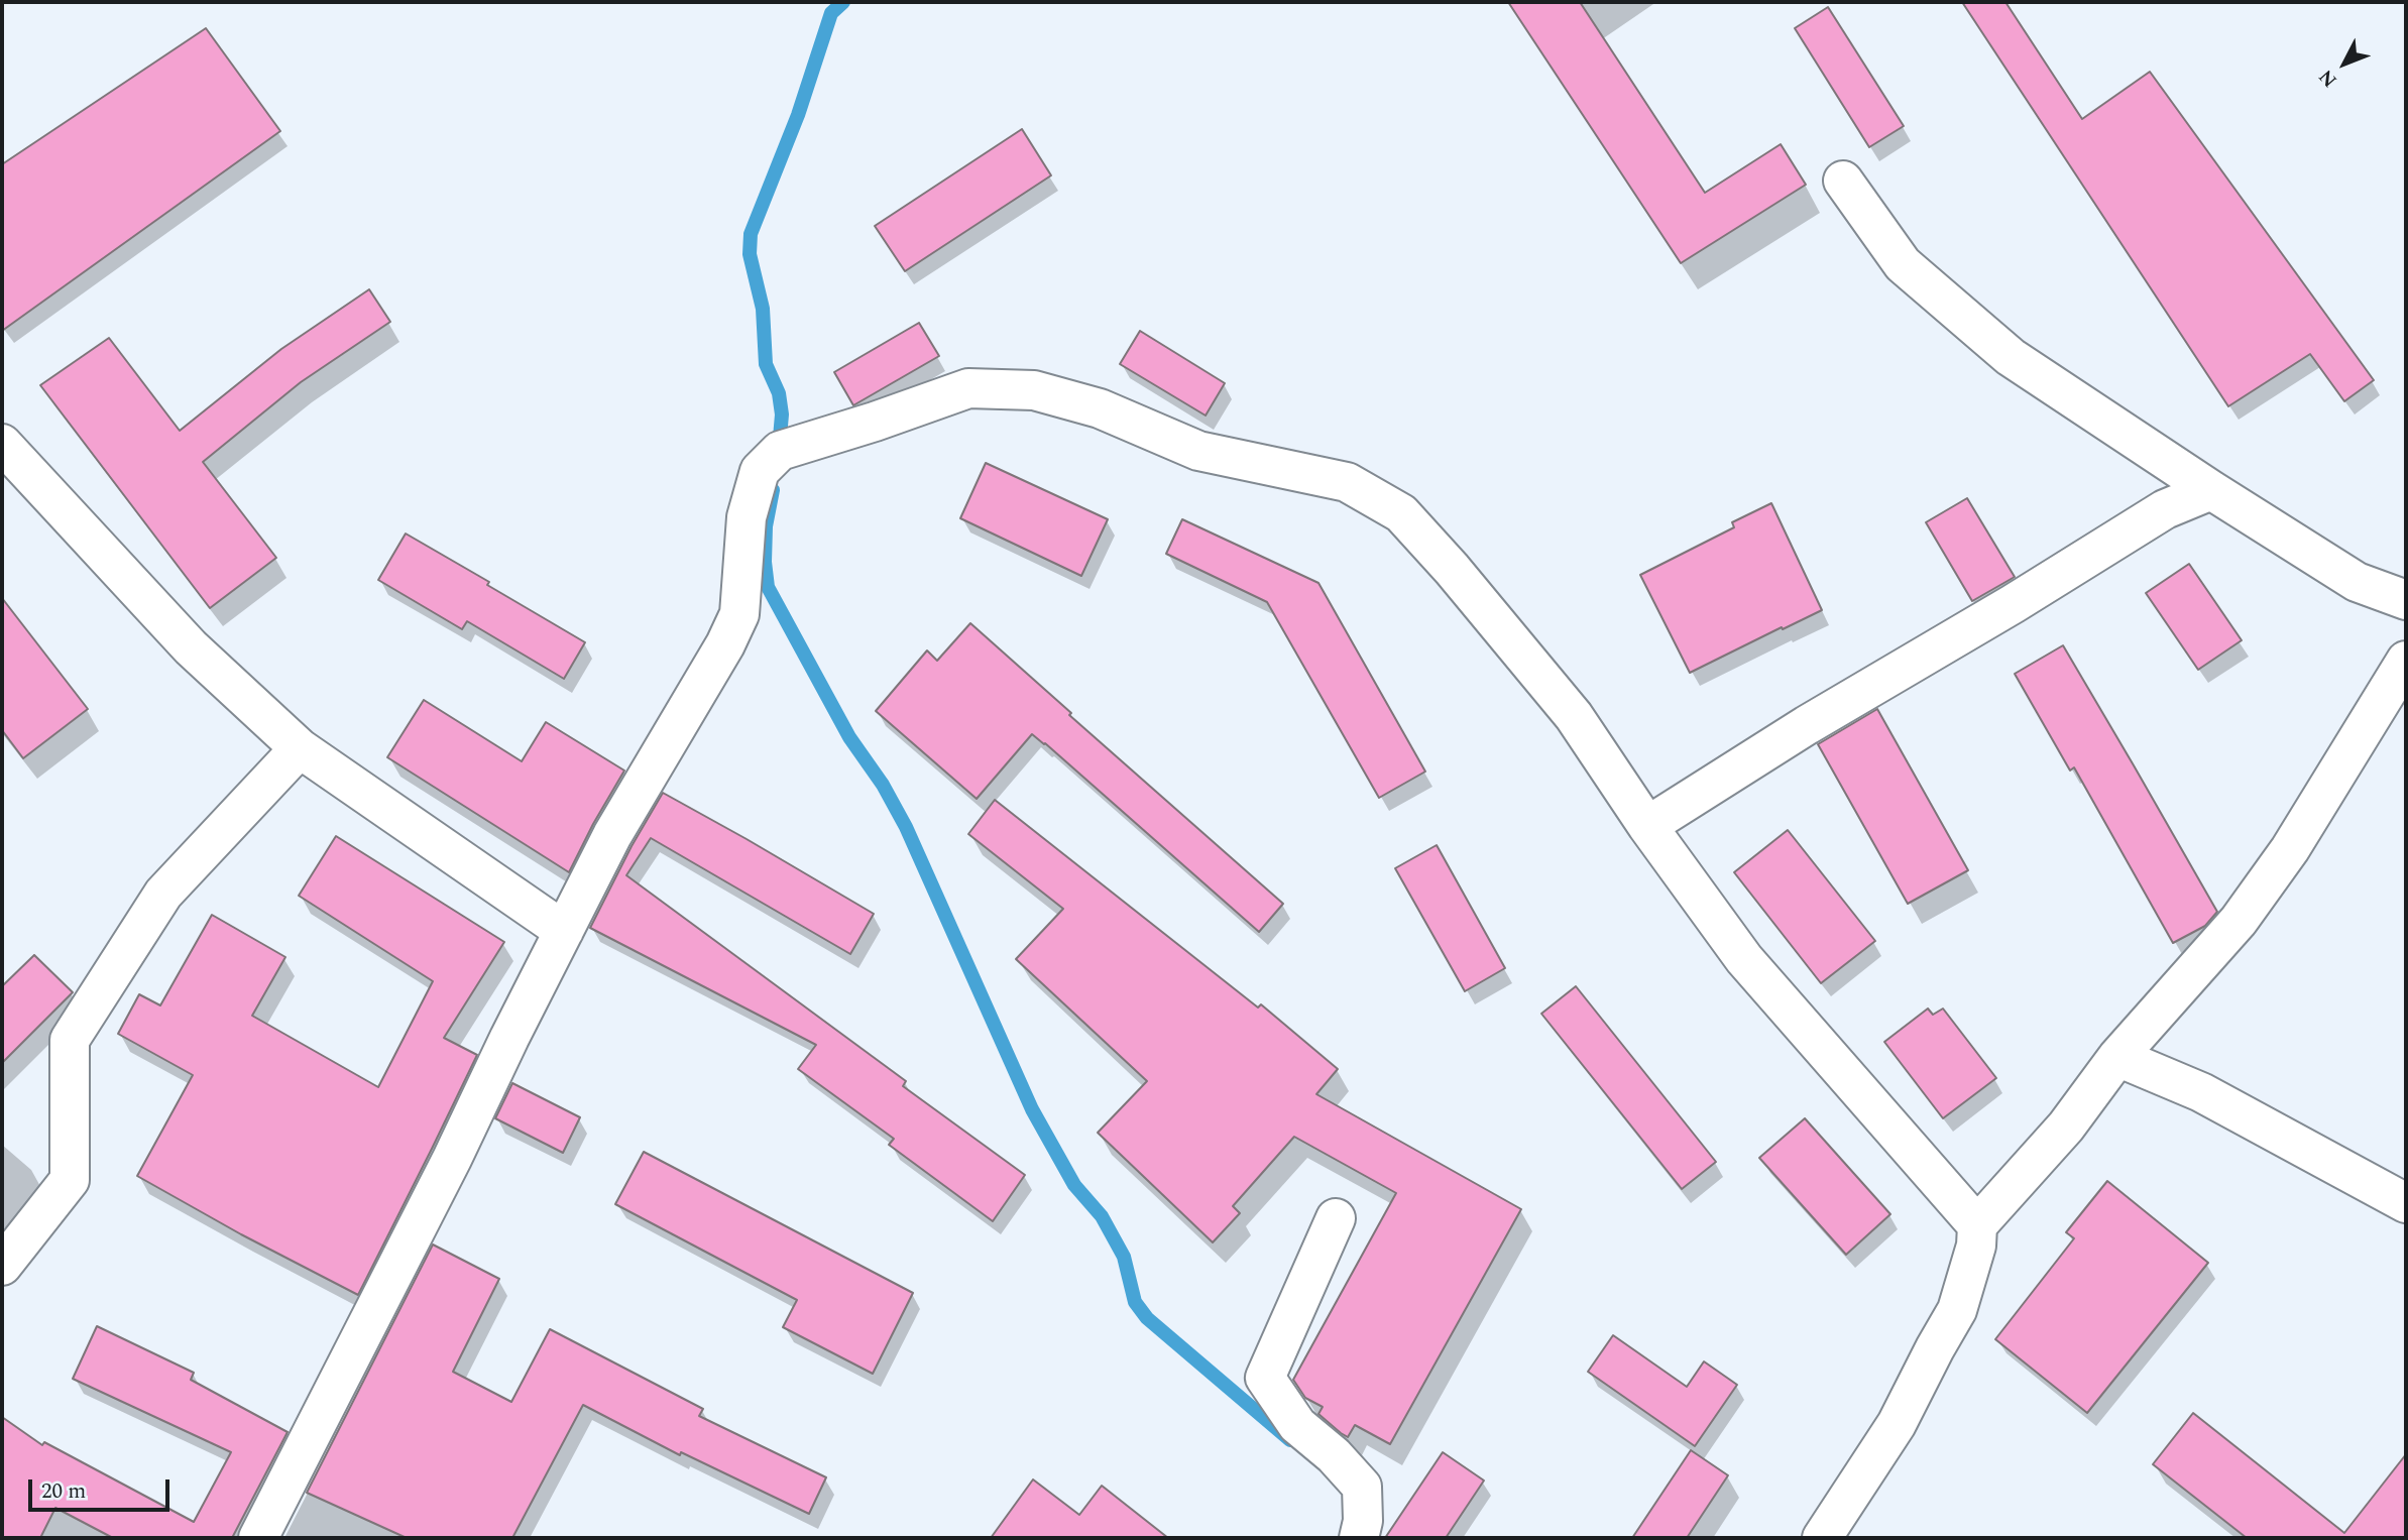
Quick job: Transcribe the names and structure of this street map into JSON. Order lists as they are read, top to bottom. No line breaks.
{"scale_bar":"20 m","north":"bottom left"}
